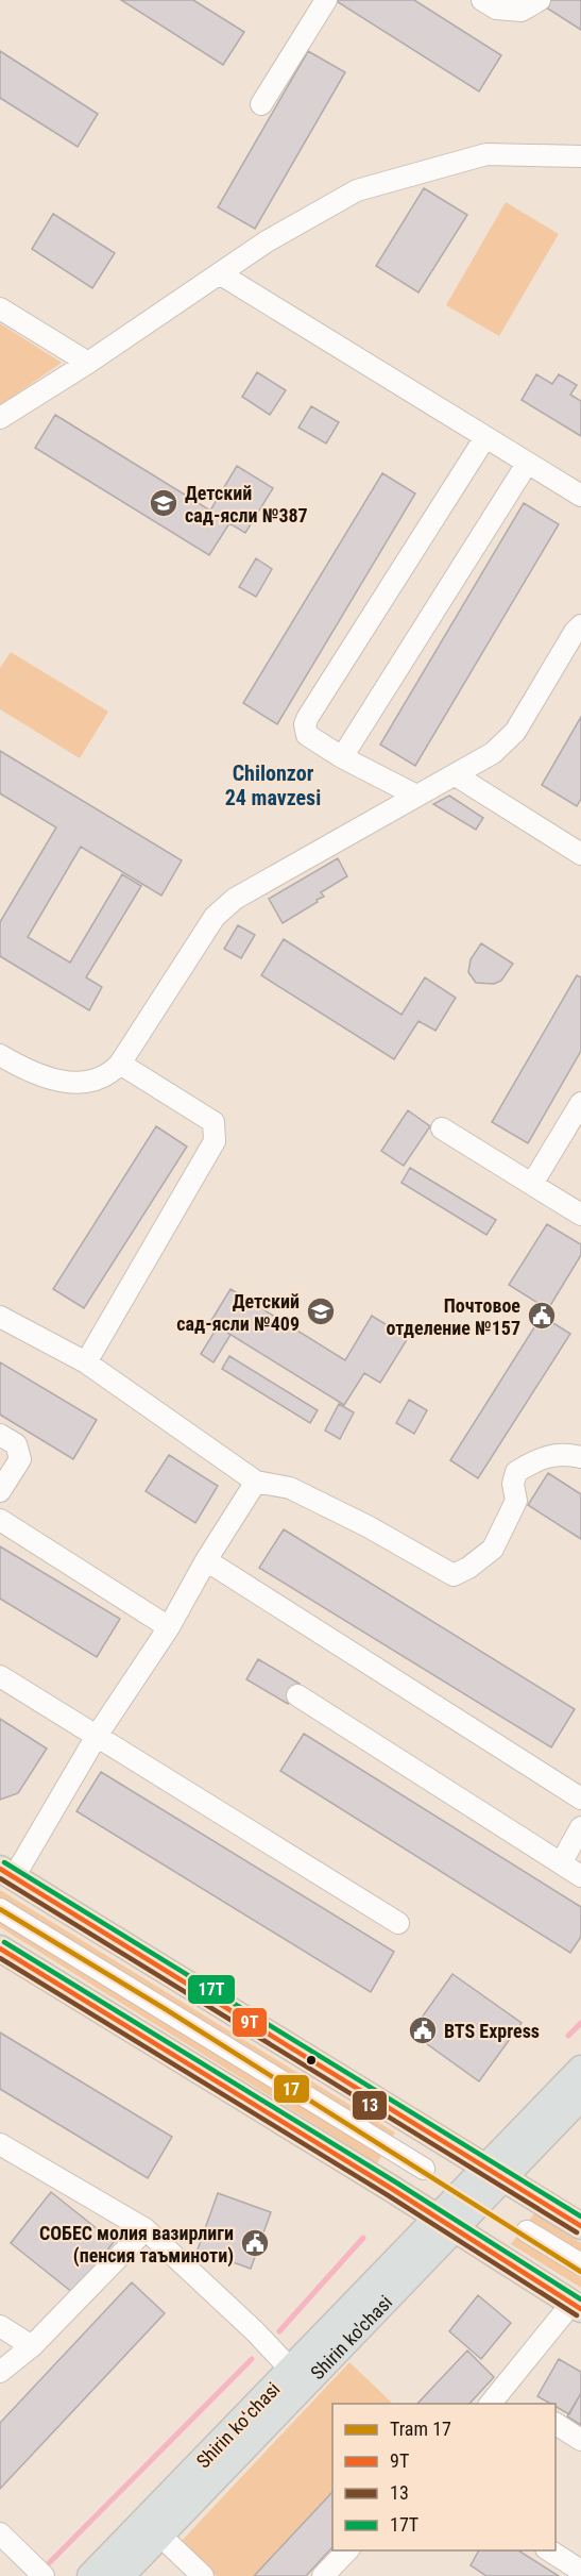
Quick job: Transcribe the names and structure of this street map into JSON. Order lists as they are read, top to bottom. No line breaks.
{"streets":{"main road":["Shirin ko'chasi","Shirin koʻchasi"]},"crossings":[["Shirin ko'chasi","Shirin koʻchasi"]],"districts":["Chilonzor 24 mavzesi"],"places":{"school or university":["Детский сад-ясли №387","Детский сад-ясли №409"],"public building":["Почтовое отделение №157","BTS Express","СОБЕС молия вазирлиги (пенсия таъминоти)"]},"lines":["transit line 17T","transit line 9Т","transit line 13","tram line 17"],"legend":["Tram 17","9Т","13","17T"]}
